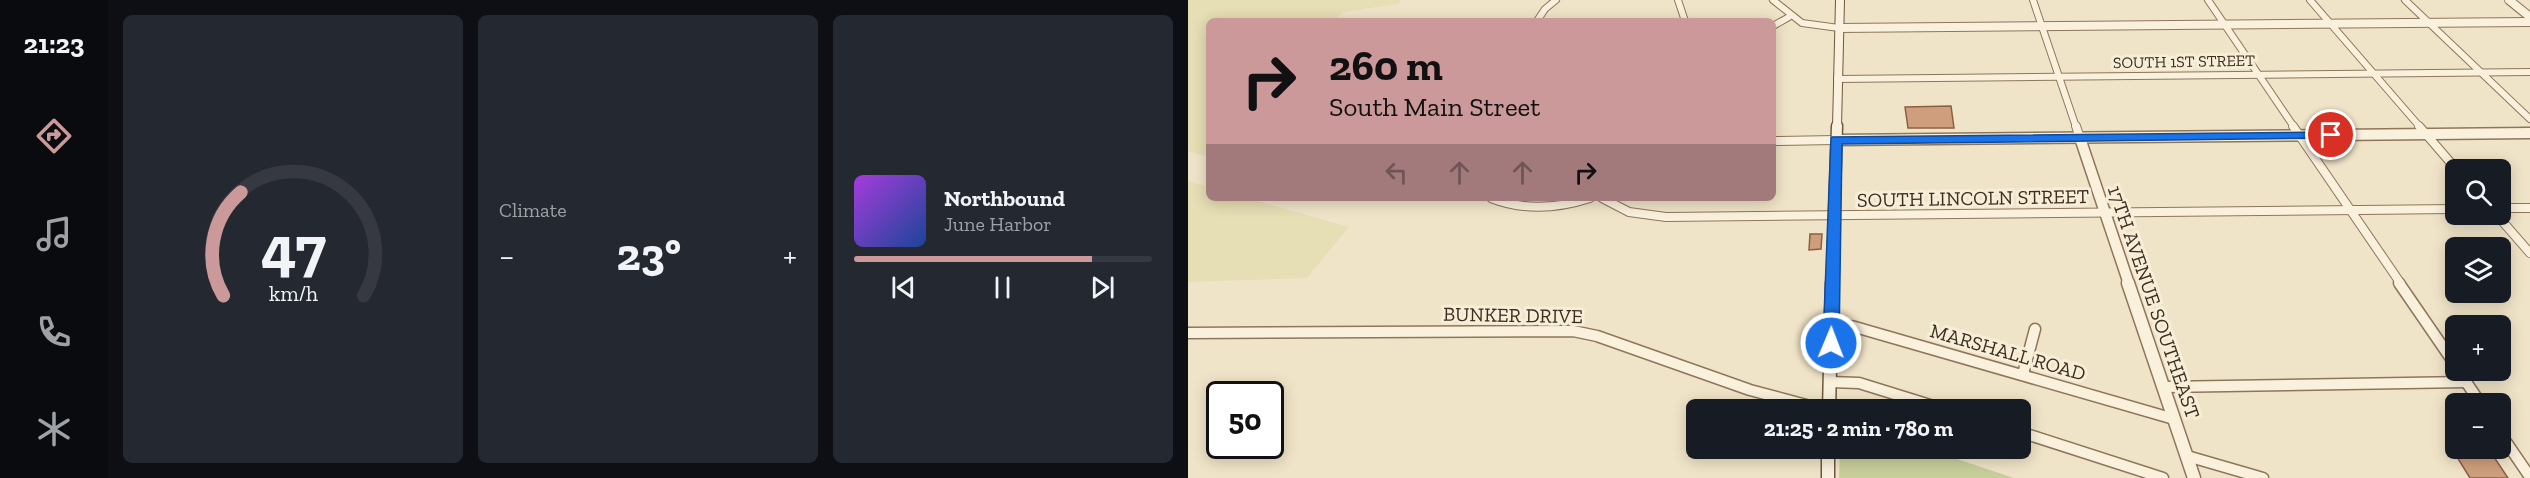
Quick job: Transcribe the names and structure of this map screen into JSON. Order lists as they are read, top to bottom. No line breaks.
{"streets":{"street":["SOUTH 1ST STREET","SOUTH LINCOLN STREET","17TH AVENUE SOUTHEAST","BUNKER DRIVE","MARSHALL ROAD"]},"crossings":[["SOUTH LINCOLN STREET","17TH AVENUE SOUTHEAST"],["17TH AVENUE SOUTHEAST","MARSHALL ROAD"]],"page":{"tabs":"21:23","tile":"Climate","turn":["260 m","South Main Street"],"map_buttons":["+","−"],"song":["Northbound","June Harbor"],"heat":["−","23°","+"],"limit":"50","trip":"21:25 · 2 min · 780 m","gauge":["47","km/h"]}}
